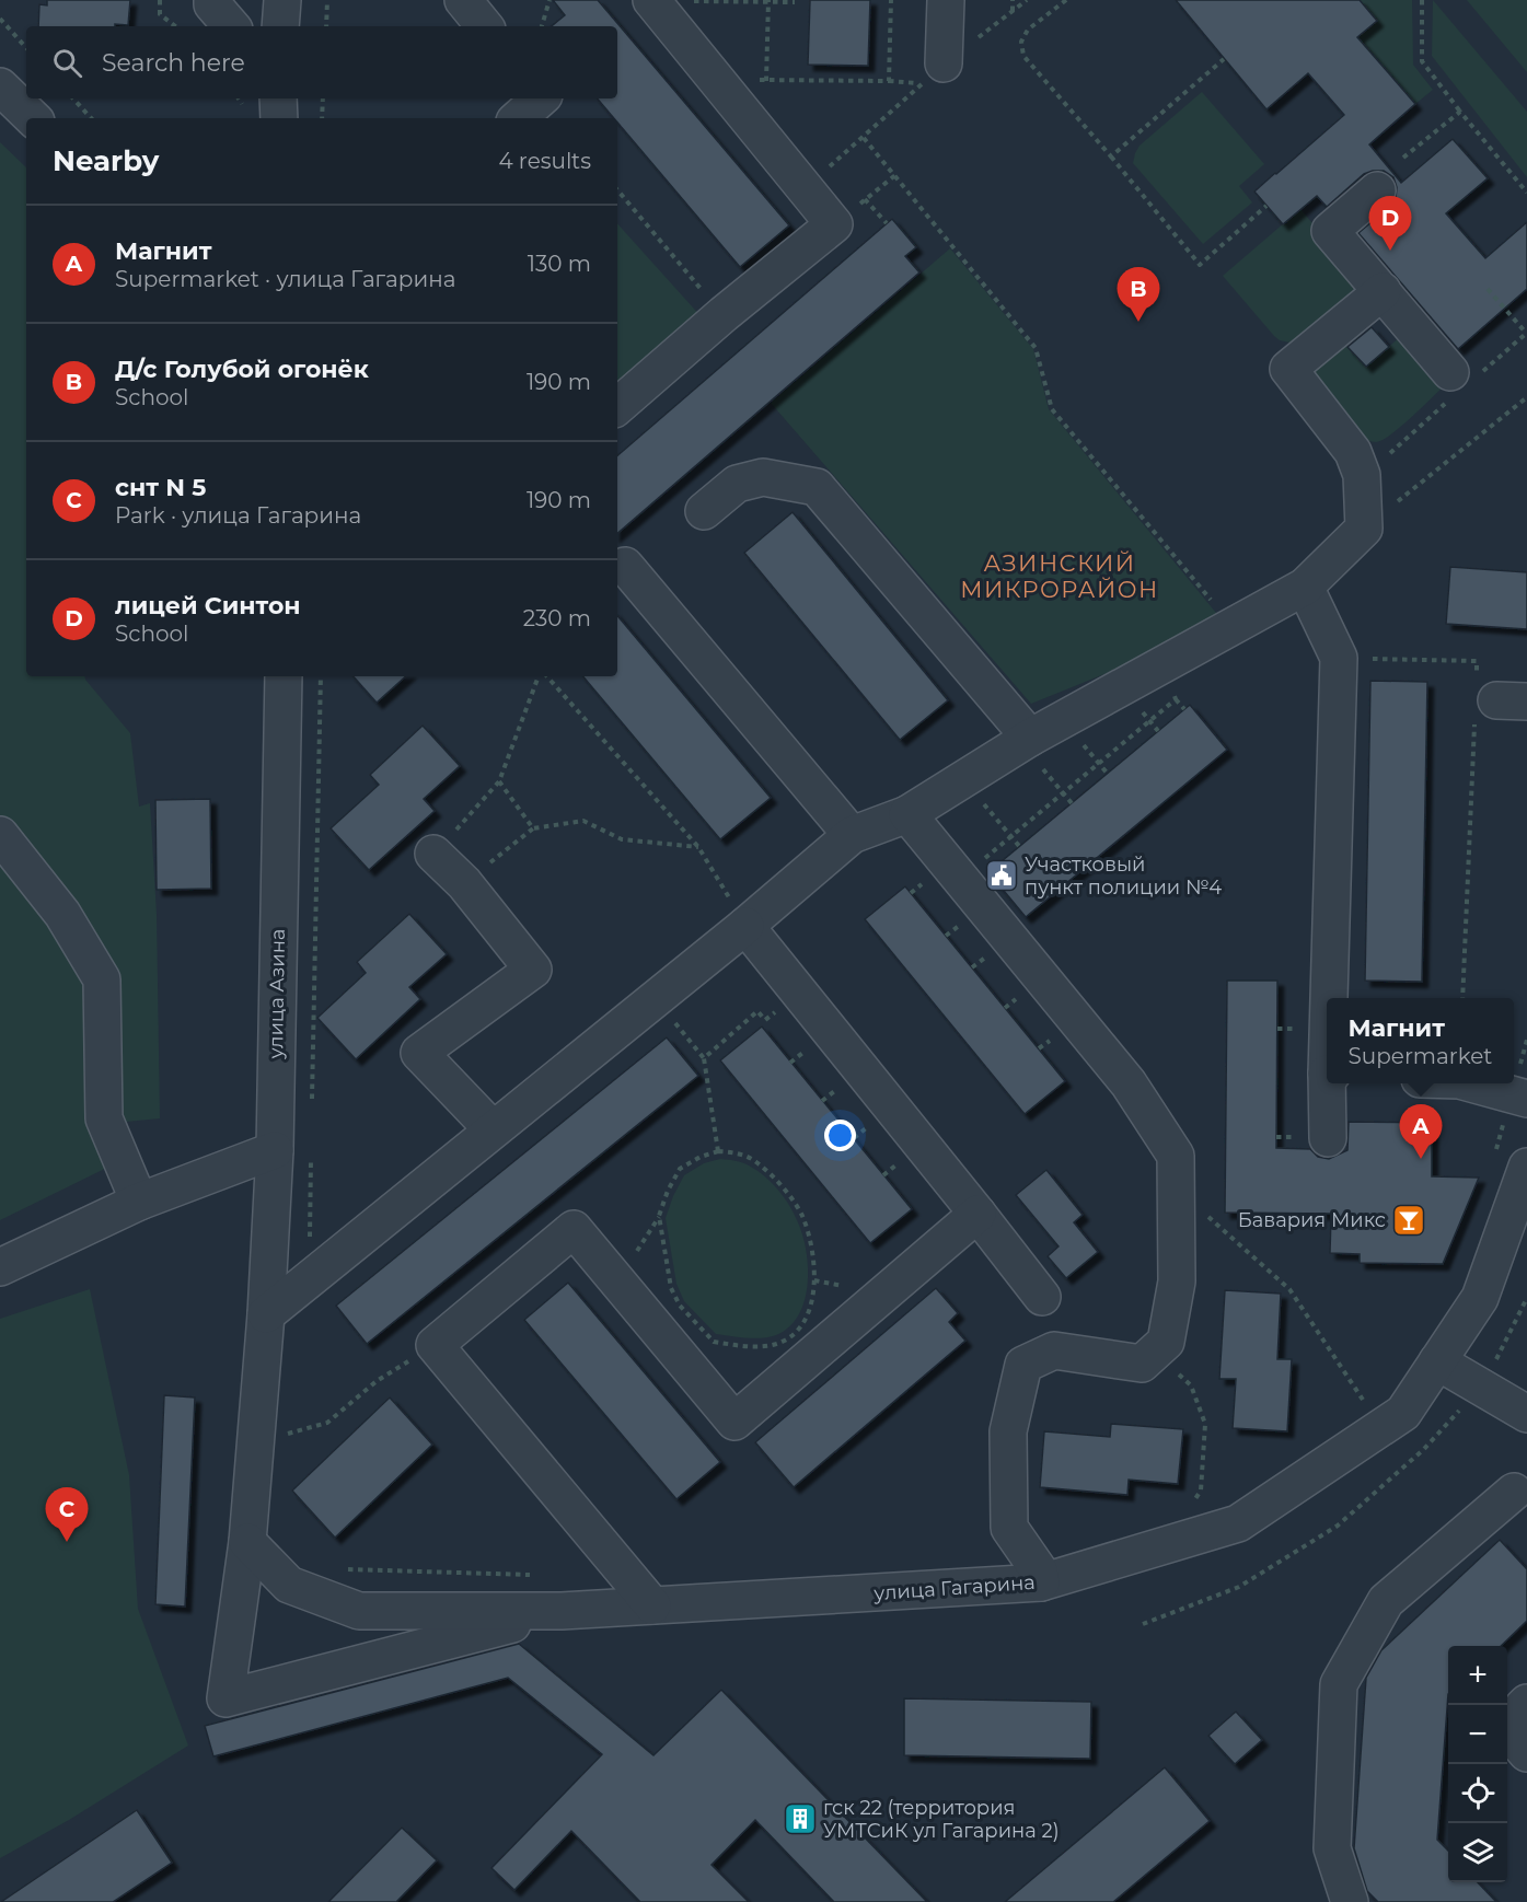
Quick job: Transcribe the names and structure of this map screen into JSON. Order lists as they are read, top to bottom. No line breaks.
{"streets":{"street":["улица Азина","улица Гагарина"]},"crossings":[["улица Азина","улица Гагарина"]],"districts":["АЗИНСКИЙ МИКРОРАЙОН"],"places":{"public building":["Участковый пункт полиции №4"],"bar":["Бавария Микс"],"building":["гск 22 (территория УМТСиК ул Гагарина 2)"]},"page":{"search":"Search here","heading":["Nearby","4 results"],"pins":["D","B","A","C"],"list":[{"mark":"A","name":"Магнит","note":"Supermarket · улица Гагарина","value":"130 m"},{"mark":"B","name":"Д/с Голубой огонёк","note":"School","value":"190 m"},{"mark":"C","name":"снт N 5","note":"Park · улица Гагарина","value":"190 m"},{"mark":"D","name":"лицей Синтон","note":"School","value":"230 m"}],"popup":["Магнит","Supermarket"],"map_buttons":["+","−"]}}
